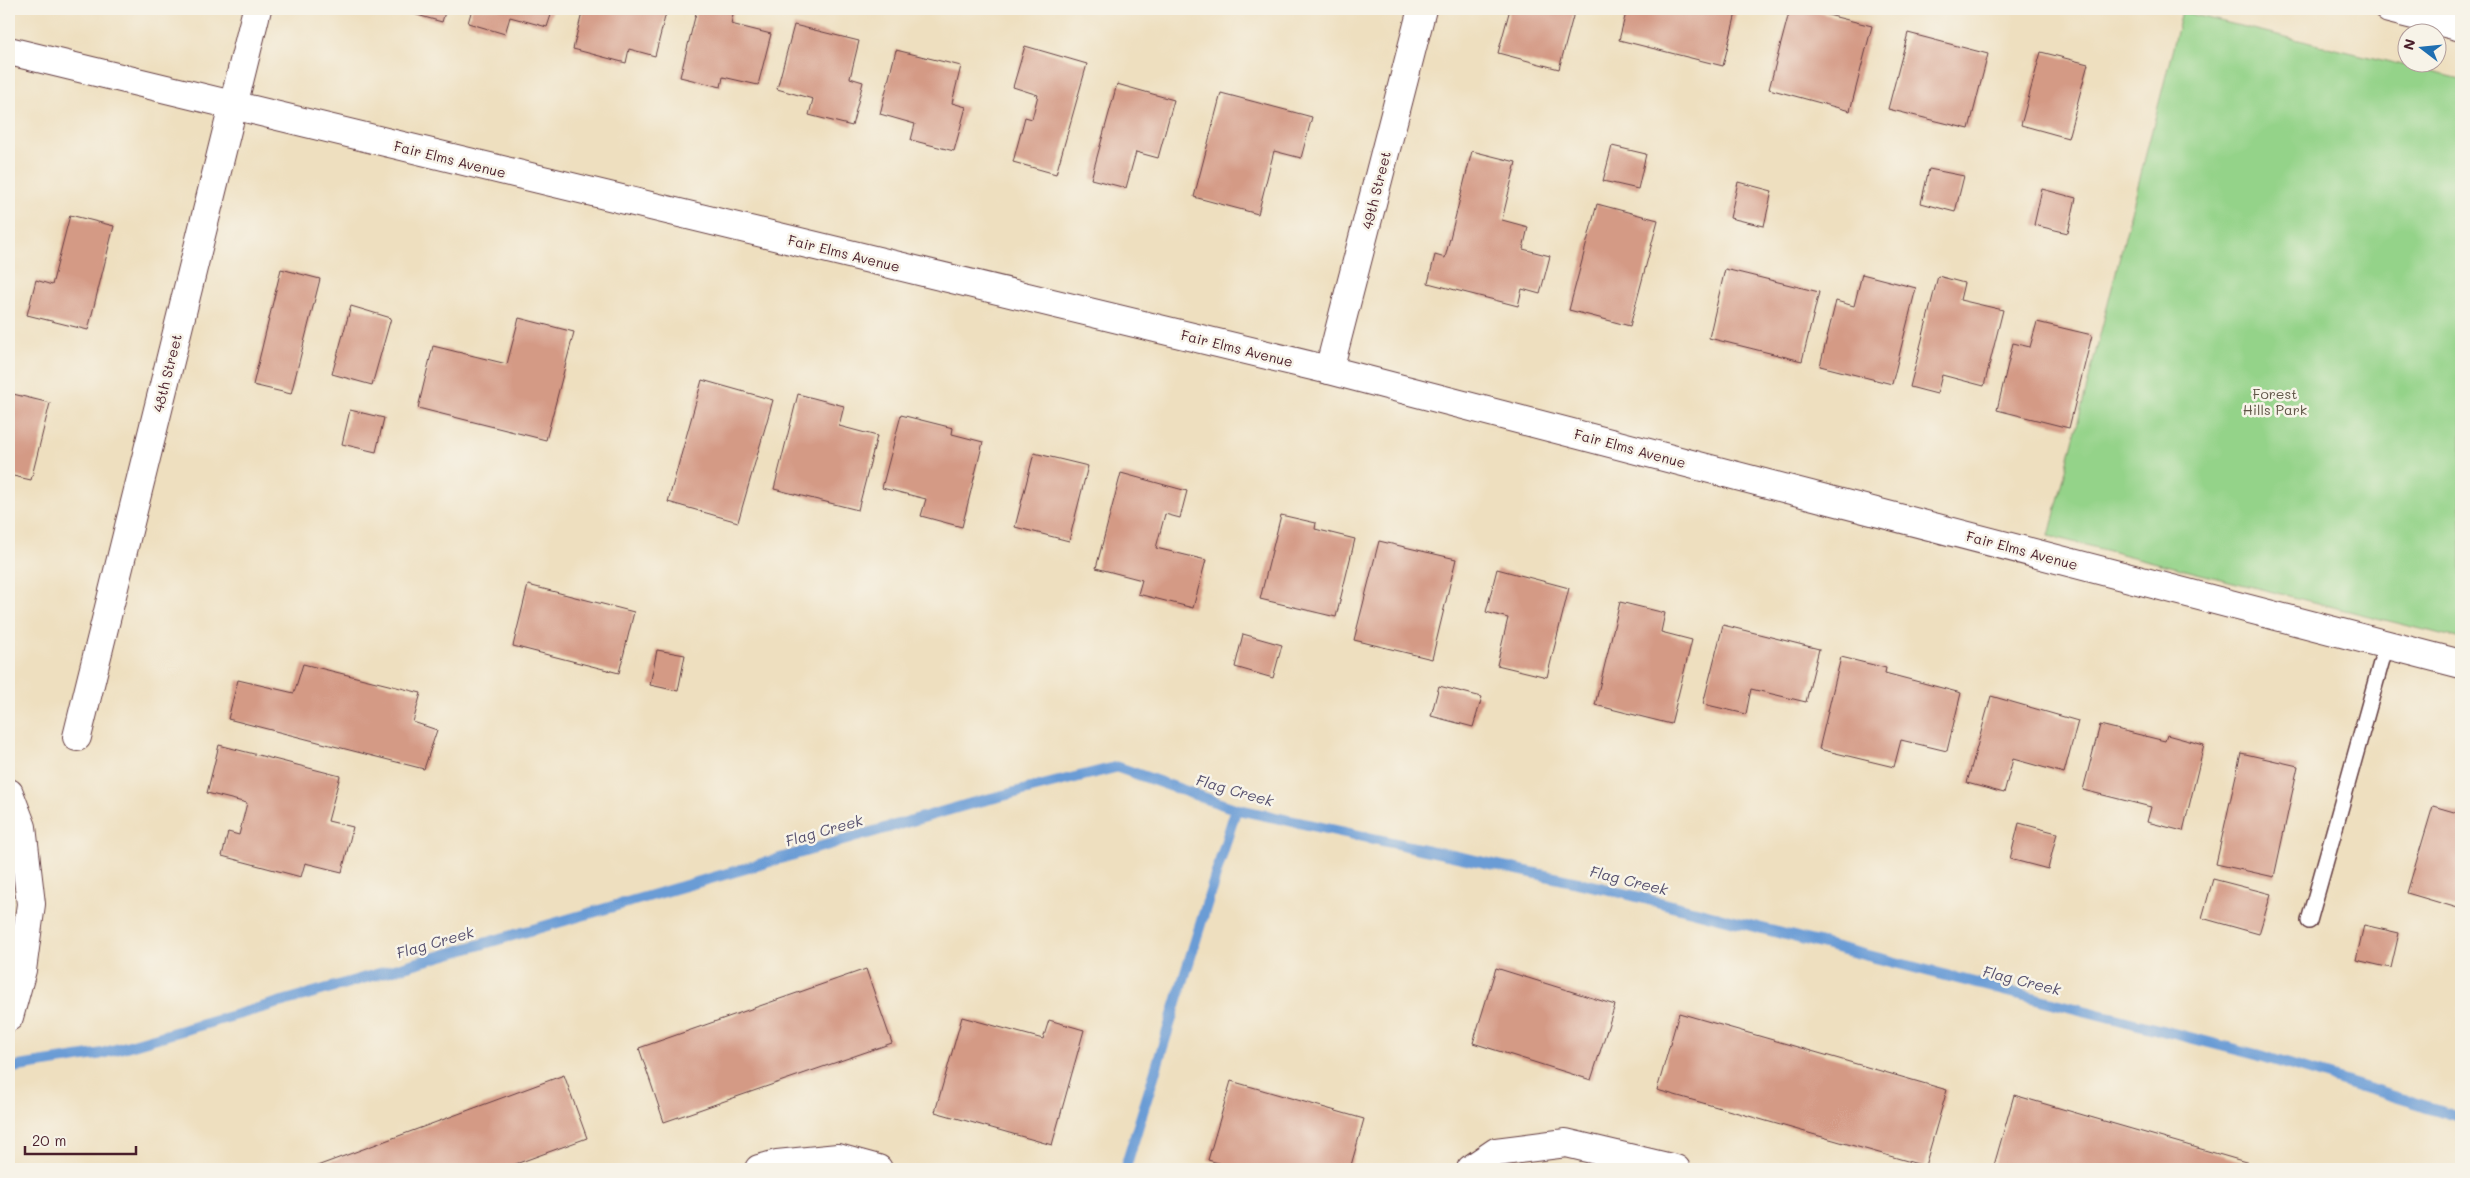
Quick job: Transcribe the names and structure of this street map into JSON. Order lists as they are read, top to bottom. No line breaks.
{"streets":{"street":["Fair Elms Avenue","49th Street","48th Street"]},"crossings":[["Fair Elms Avenue","49th Street"],["Fair Elms Avenue","48th Street"]],"water":["Flag Creek"],"parks":["Forest Hills Park"],"scale_bar":"20 m","north":"left"}
